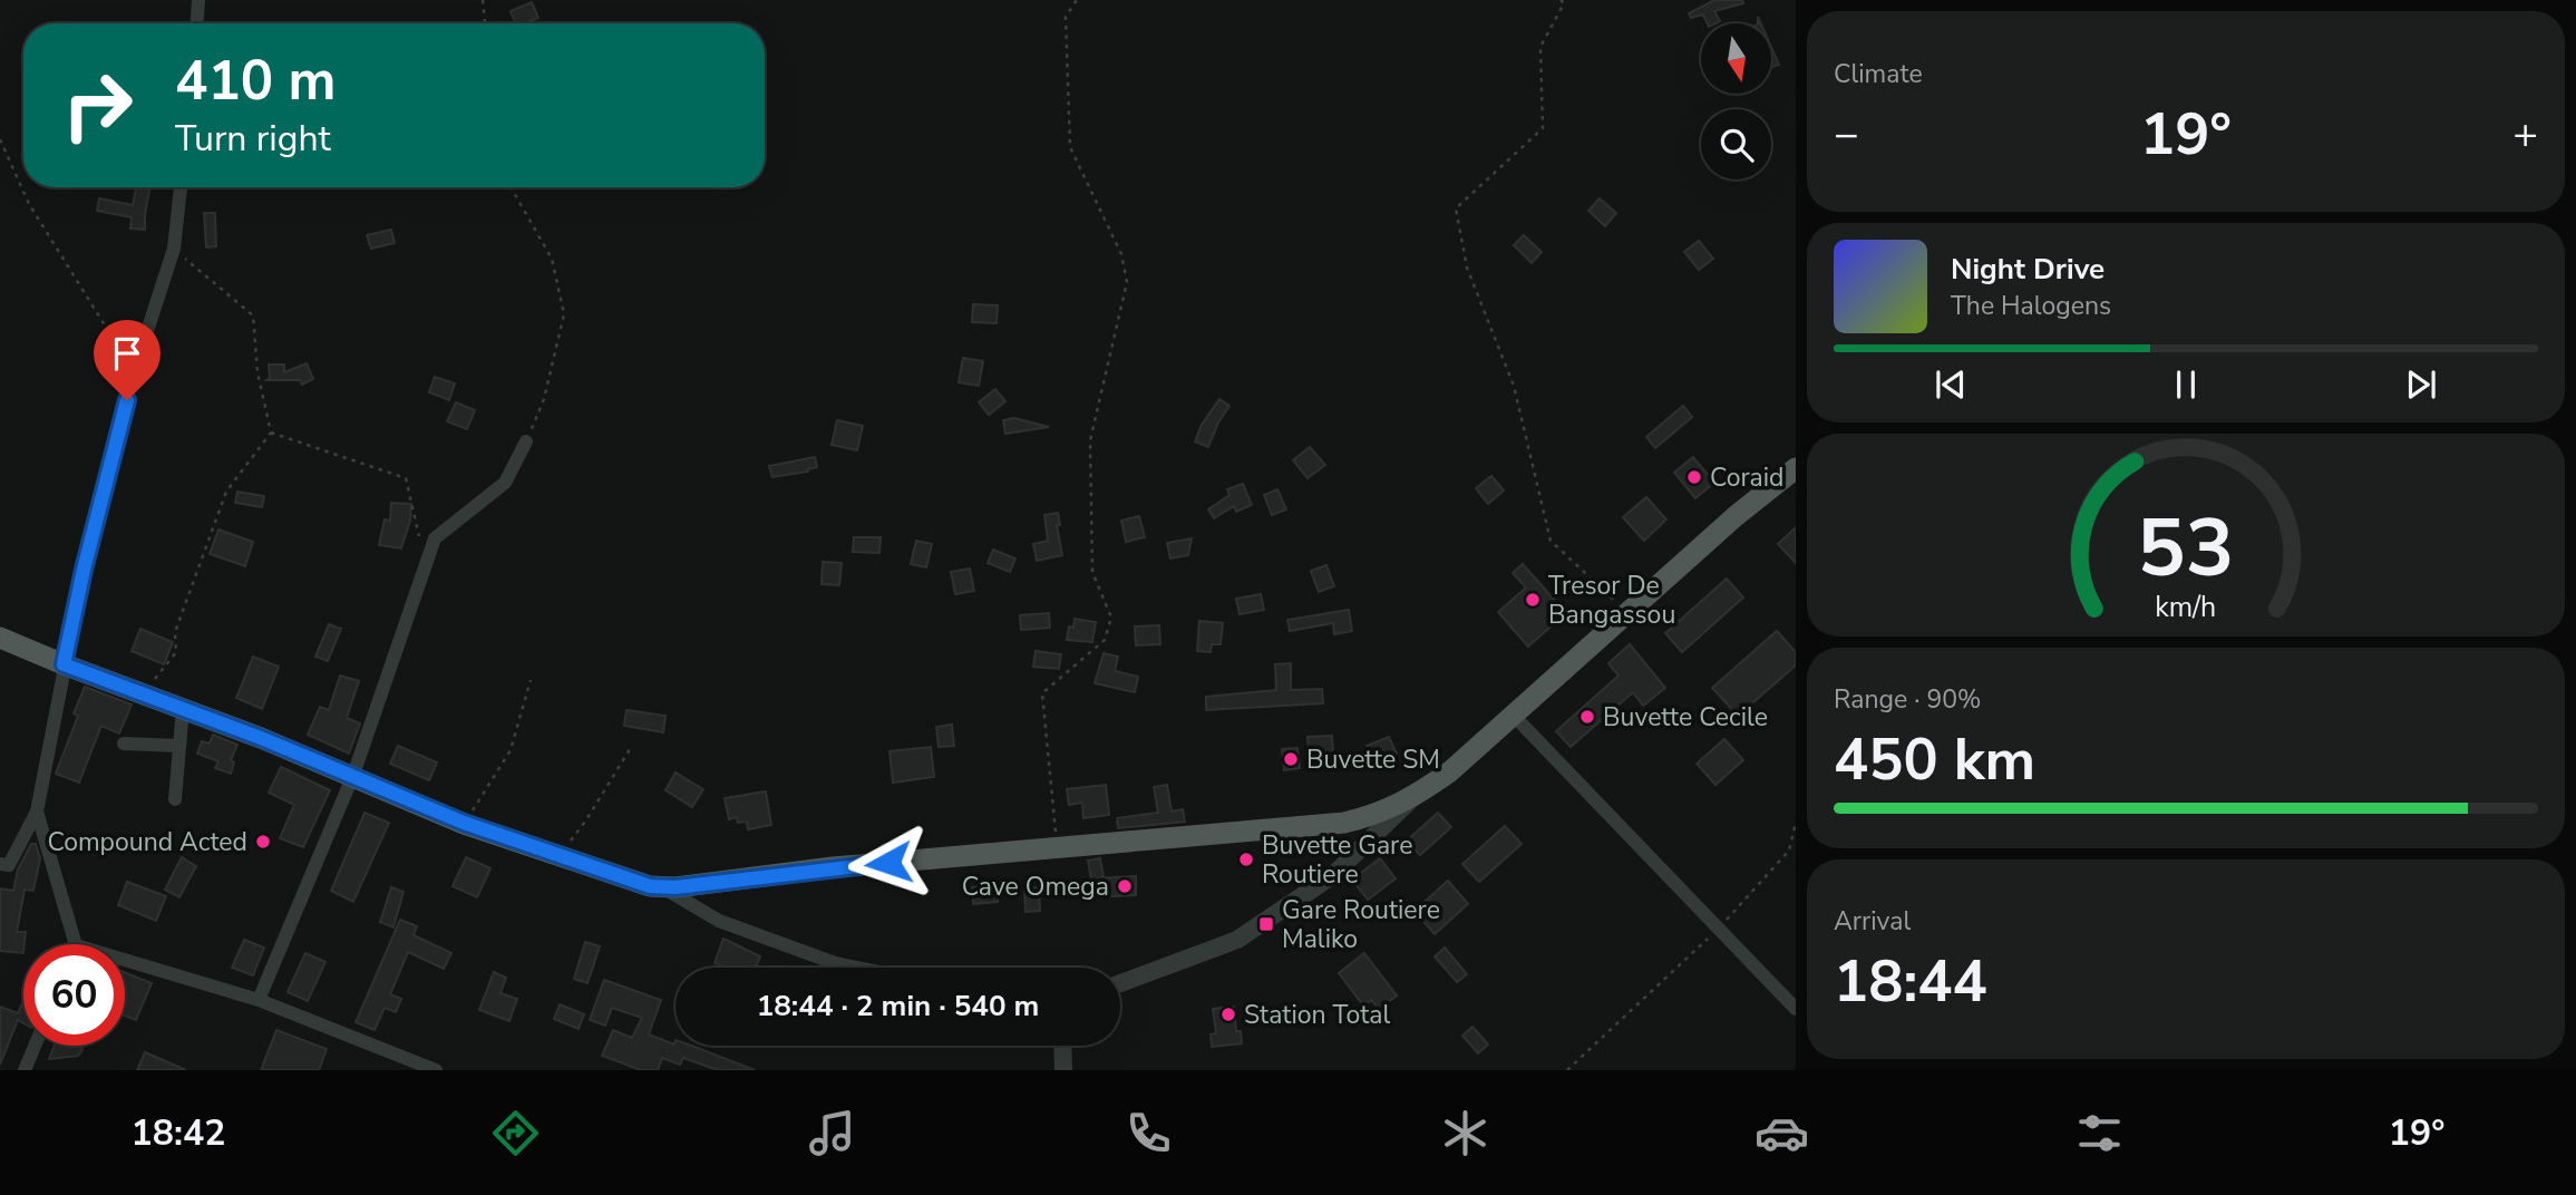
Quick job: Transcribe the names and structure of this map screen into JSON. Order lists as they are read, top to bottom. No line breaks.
{"places":{"other":["Coraid","Tresor De Bangassou","Buvette Cecile","Buvette SM","Compound Acted","Buvette Gare Routiere","Cave Omega","Station Total"],"transit":["Gare Routiere Maliko"]},"north":"bottom","page":{"tile":["Climate",["Range · 90%","450 km"],["Arrival","18:44"]],"turn":["410 m","Turn right"],"heat":["−","19°","+"],"song":["Night Drive","The Halogens"],"limit":"60","trip":"18:44 · 2 min · 540 m","tabs":["18:42","19°"],"gauge":["53","km/h"]}}
